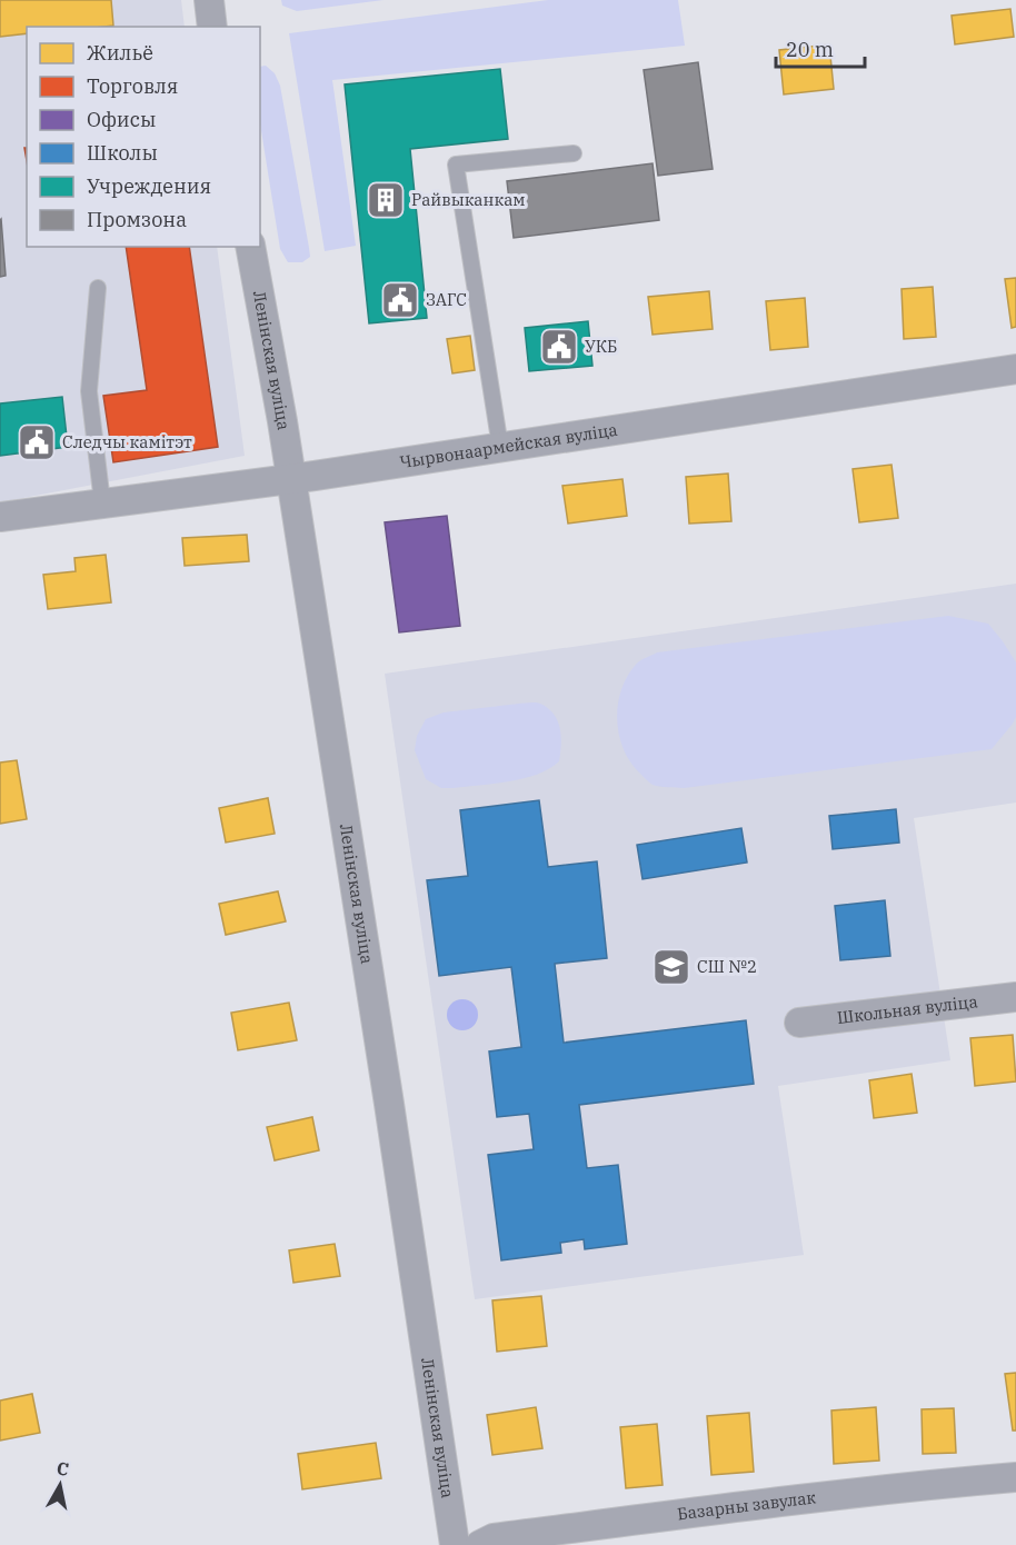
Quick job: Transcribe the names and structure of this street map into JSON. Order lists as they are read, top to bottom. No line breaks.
{"streets":{"street":["Ленінская вуліца","Чырвонаармейская вуліца","Школьная вуліца","Базарны завулак"]},"crossings":[["Ленінская вуліца","Чырвонаармейская вуліца"]],"places":{"building":["Райвыканкам"],"public building":["ЗАГС","УКБ","Следчы камітэт"],"school or university":["СШ №2"]},"legend":["Жильё","Торговля","Офисы","Школы","Учреждения","Промзона"],"scale_bar":"20 m","north":"top"}
